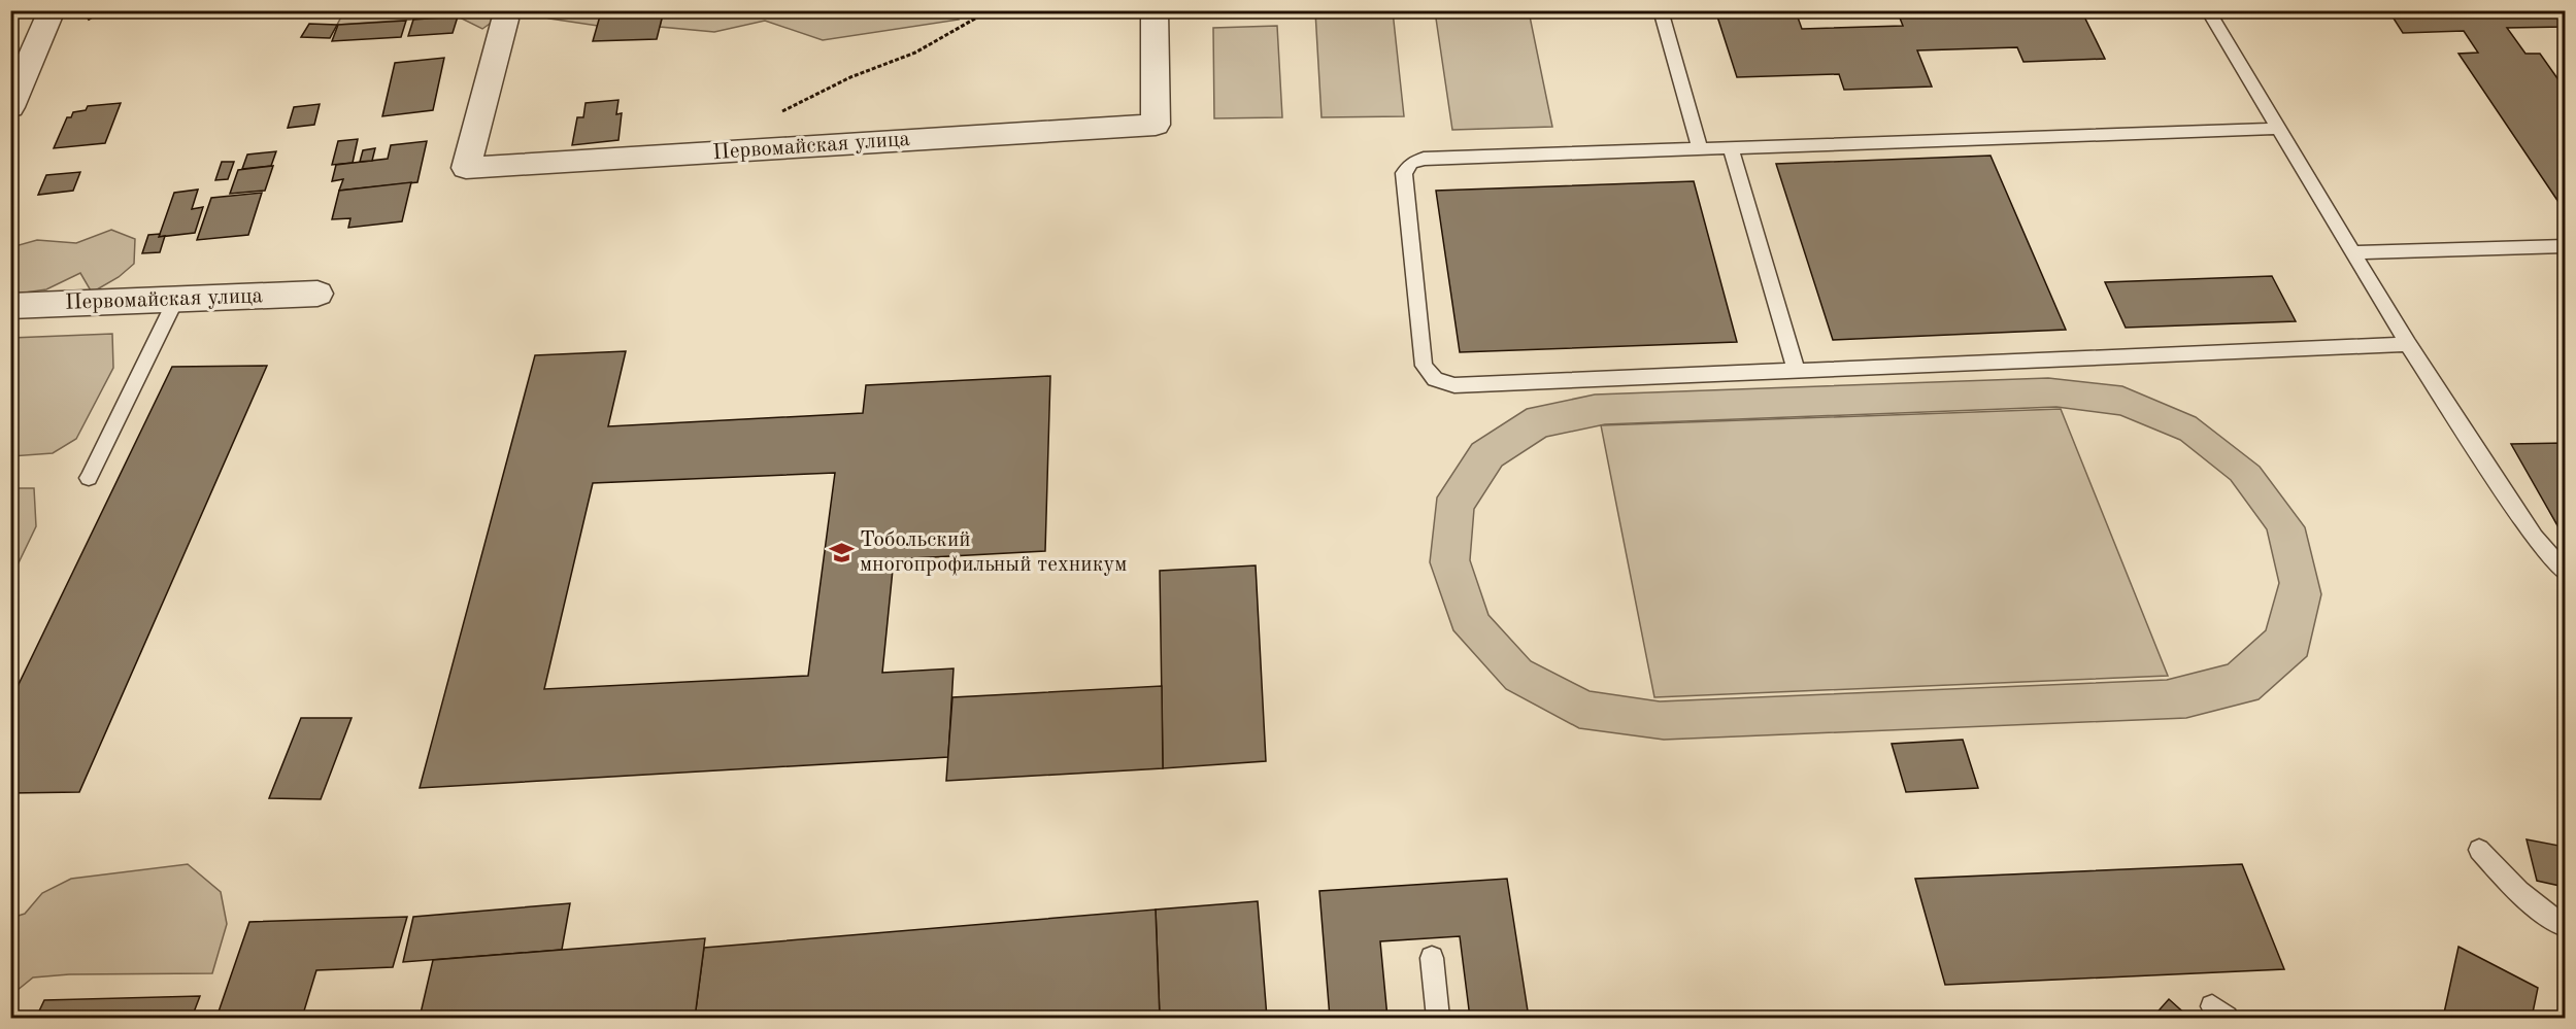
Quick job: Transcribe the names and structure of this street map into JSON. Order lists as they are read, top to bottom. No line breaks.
{"streets":{"street":["Первомайская улица"]},"places":{"school or university":["Тобольский многопрофильный техникум"]}}
